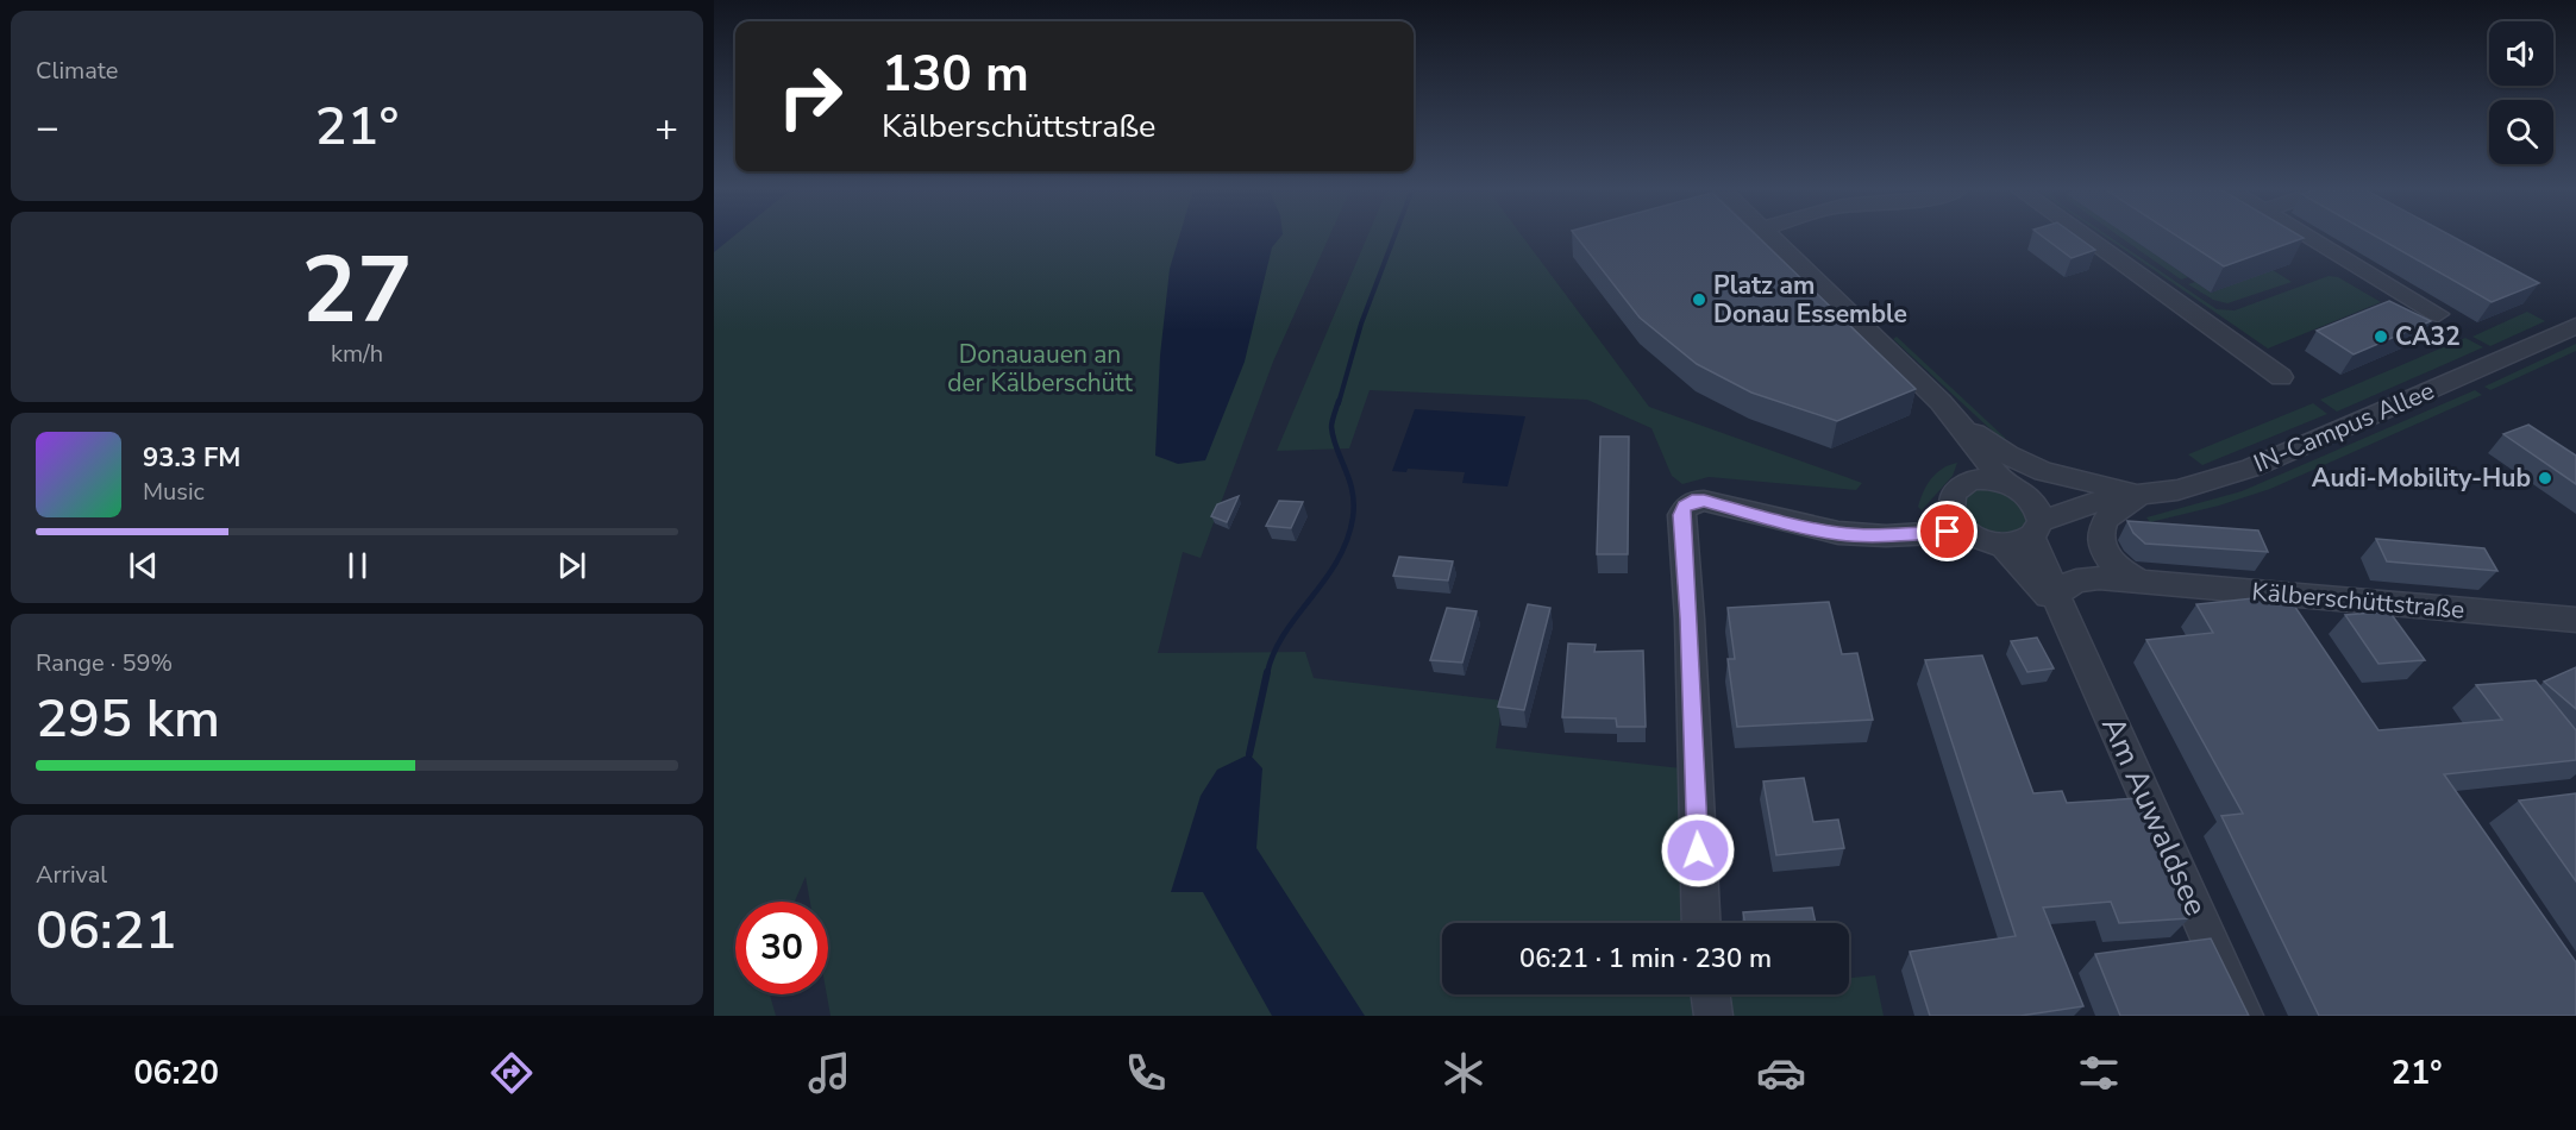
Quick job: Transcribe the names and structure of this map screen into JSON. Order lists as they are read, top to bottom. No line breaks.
{"streets":{"street":["IN-Campus Allee","Kälberschüttstraße","Am Auwaldsee"]},"crossings":[["IN-Campus Allee","Kälberschüttstraße"],["IN-Campus Allee","Am Auwaldsee"],["Kälberschüttstraße","Am Auwaldsee"]],"parks":["Donauauen an der Kälberschütt"],"places":["Platz am Donau Essemble","CA32","Audi-Mobility-Hub"],"page":{"tile":["Climate",["27","km/h"],["Range · 59%","295 km"],["Arrival","06:21"]],"turn":["130 m","Kälberschüttstraße"],"heat":["−","21°","+"],"song":["93.3 FM","Music"],"limit":"30","trip":"06:21 · 1 min · 230 m","tabs":["06:20","21°"]}}
